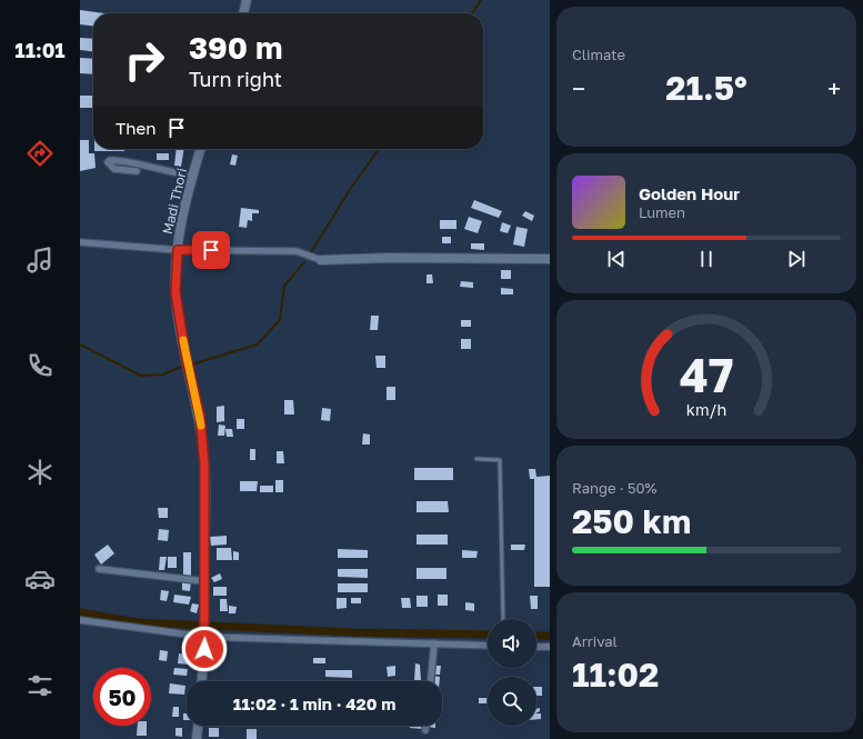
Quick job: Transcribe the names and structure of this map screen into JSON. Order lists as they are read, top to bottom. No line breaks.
{"streets":{"main road":["Madi Thori"]},"page":{"tabs":"11:01","tile":["Climate",["Range · 50%","250 km"],["Arrival","11:02"]],"turn":["390 m","Turn right"],"heat":["−","21.5°","+"],"then":"Then","song":["Golden Hour","Lumen"],"limit":"50","trip":"11:02 · 1 min · 420 m","gauge":["47","km/h"]}}
